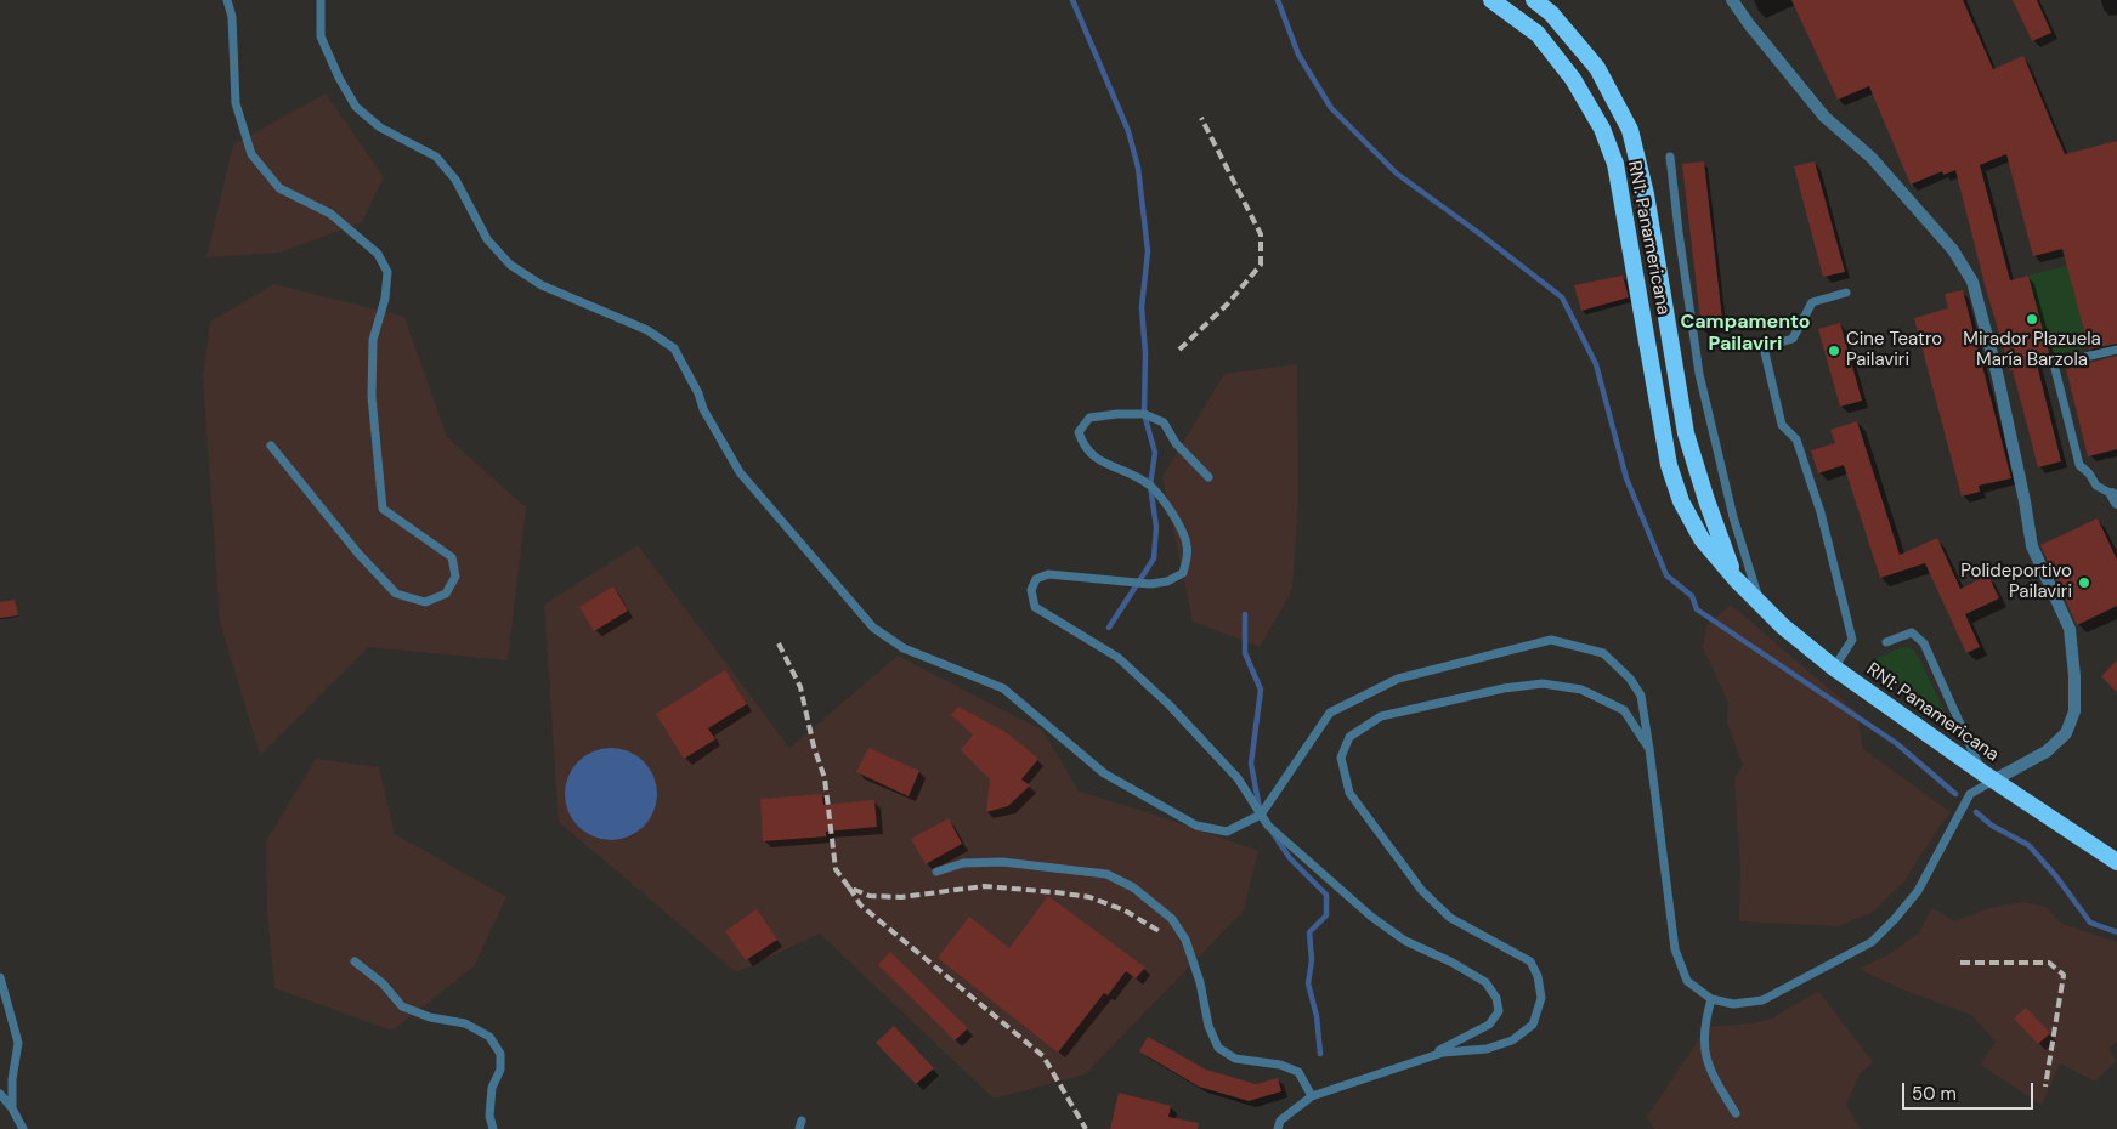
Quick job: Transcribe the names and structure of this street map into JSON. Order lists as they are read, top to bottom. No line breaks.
{"streets":{"highway":["RN1: Panamericana"]},"districts":["Campamento Pailaviri"],"places":["Mirador Plazuela María Barzola","Cine Teatro Pailaviri","Polideportivo Pailaviri"],"scale_bar":"50 m"}
